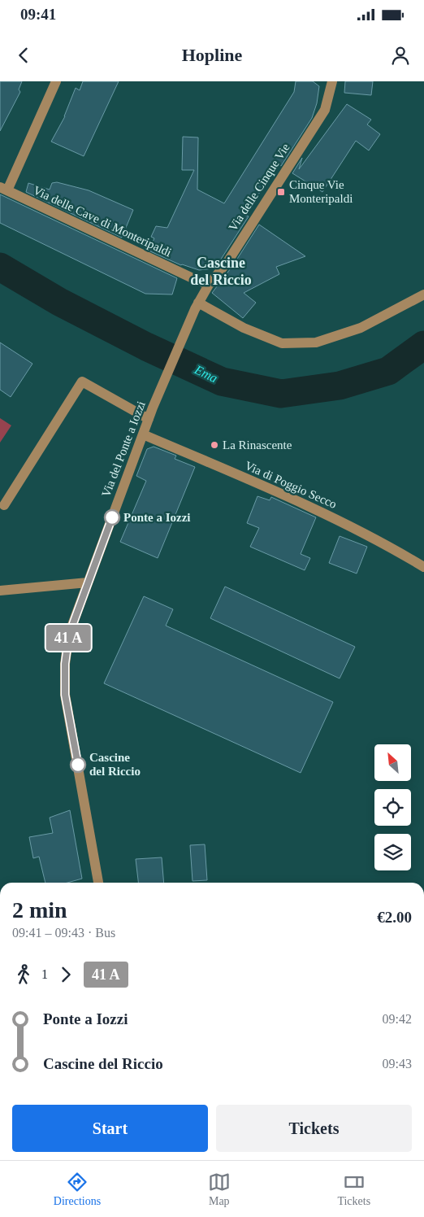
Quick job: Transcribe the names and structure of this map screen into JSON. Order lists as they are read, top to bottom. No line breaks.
{"streets":{"street":["Via delle Cinque Vie","Via delle Cave di Monteripaldi","Via del Ponte a Iozzi","Via di Poggio Secco"]},"crossings":[["Via delle Cinque Vie","Via delle Cave di Monteripaldi"],["Via delle Cinque Vie","Via del Ponte a Iozzi"],["Via del Ponte a Iozzi","Via di Poggio Secco"]],"districts":["Cascine del Riccio"],"water":["Ema"],"places":{"transit":["Cinque Vie Monteripaldi"],"other":["La Rinascente","Ponte a Iozzi","Cascine del Riccio"]},"north":"top left","page":{"status":"09:41","header":"Hopline","on_map":"41 A","heading":["2 min","09:41 – 09:43 · Bus","€2.00"],"legs":["1","41 A"],"list":[{"name":"Ponte a Iozzi","value":"09:42"},{"name":"Cascine del Riccio","value":"09:43"}],"buttons":["Start","Tickets"],"tabs":["Directions","Map","Tickets"]}}
